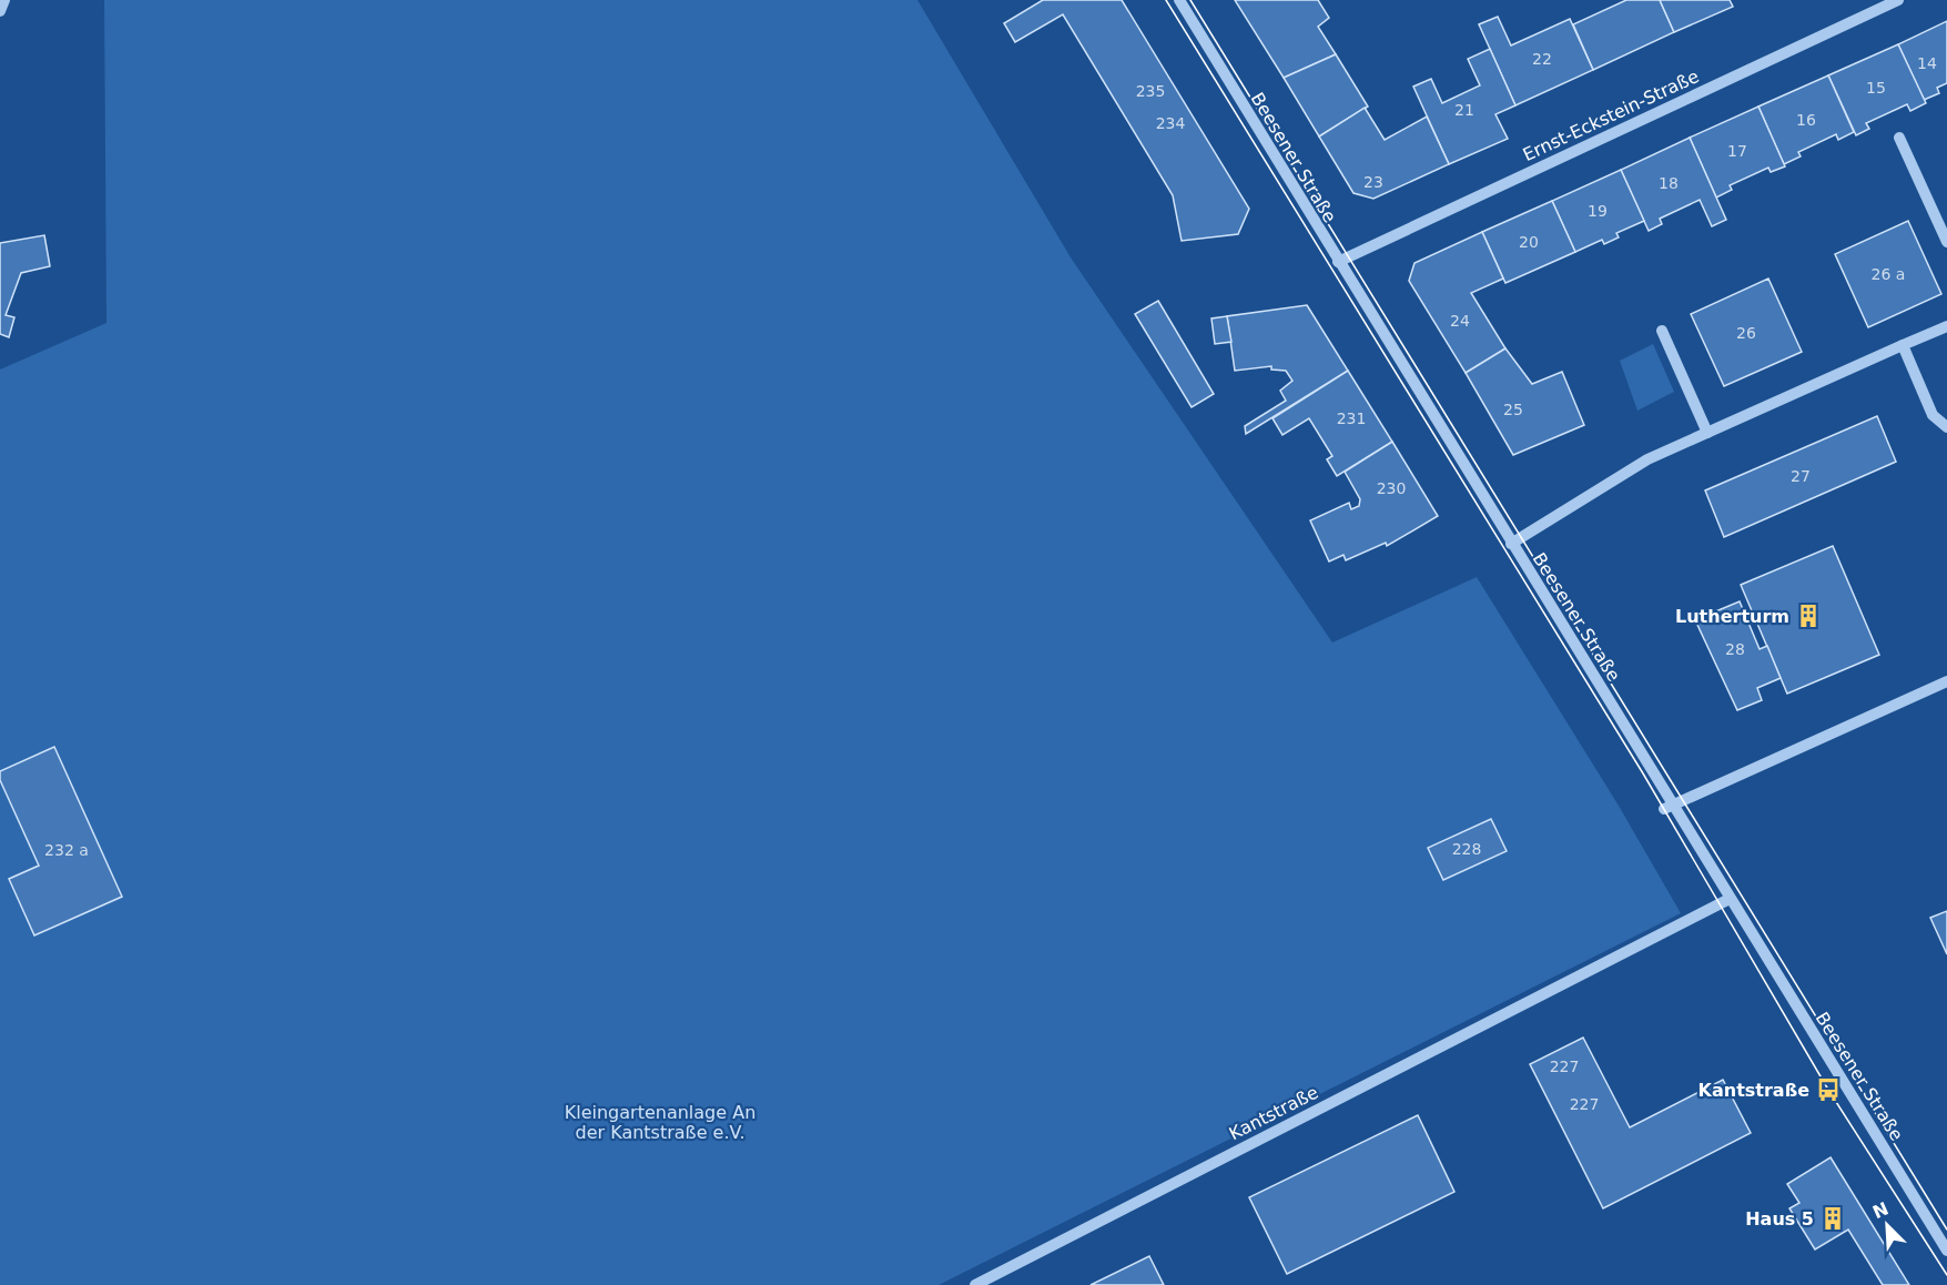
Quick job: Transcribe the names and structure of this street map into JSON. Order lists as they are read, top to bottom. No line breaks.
{"streets":{"street":["Ernst-Eckstein-Straße","Beesener Straße","Kantstraße"]},"crossings":[["Ernst-Eckstein-Straße","Beesener Straße"],["Beesener Straße","Kantstraße"]],"parks":["Kleingartenanlage An der Kantstraße e.V."],"places":{"building":["Lutherturm","Haus 5"],"bus stop":["Kantstraße"]},"house_numbers":["22","14","15","235","21","16","234","17","23","18","19","20","26 a","24","26","25","231","27","230","28","228","232 a","227","227"],"north":"top left"}
